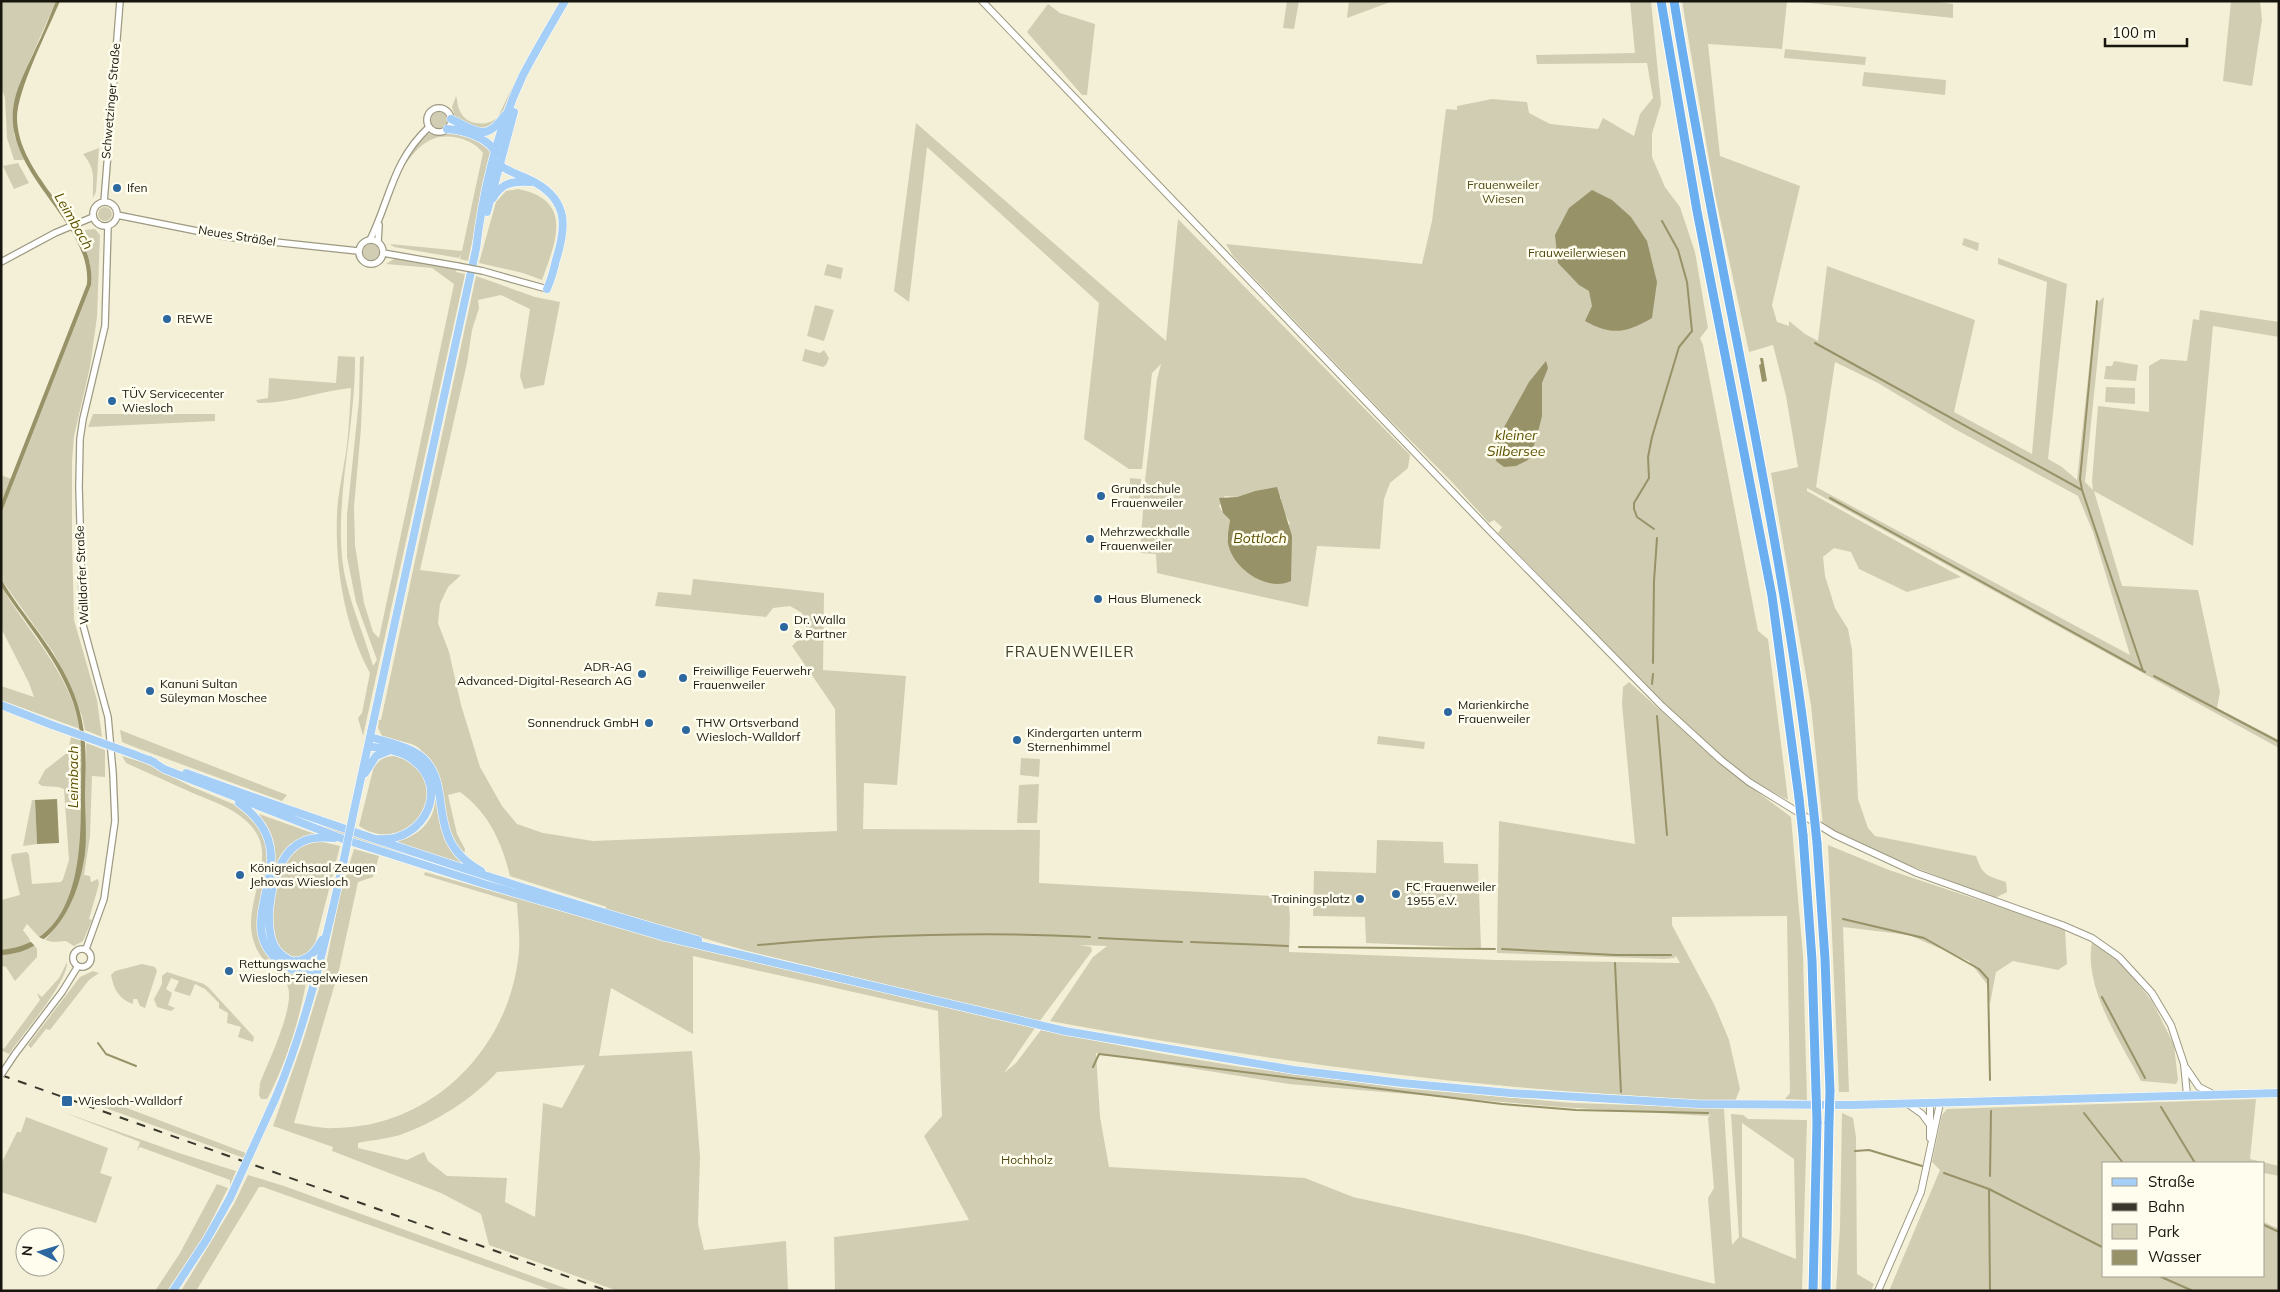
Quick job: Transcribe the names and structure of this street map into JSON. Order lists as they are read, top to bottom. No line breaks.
{"streets":{"street":["Schwetzinger Straße","Neues Sträßel","Walldorfer Straße"]},"crossings":[["Schwetzinger Straße","Neues Sträßel"],["Schwetzinger Straße","Walldorfer Straße"],["Neues Sträßel","Walldorfer Straße"]],"districts":["FRAUENWEILER"],"water":["Leimbach","kleiner Silbersee","Bottloch"],"parks":["Frauenweiler Wiesen","Frauweilerwiesen","Hochholz"],"places":{"other":["Ifen","REWE","TÜV Servicecenter Wiesloch","Grundschule Frauenweiler","Mehrzweckhalle Frauenweiler","Haus Blumeneck","Dr. Walla & Partner","ADR-AG Advanced-Digital-Research AG","Freiwillige Feuerwehr Frauenweiler","Kanuni Sultan Süleyman Moschee","Marienkirche Frauenweiler","Sonnendruck GmbH","THW Ortsverband Wiesloch-Walldorf","Kindergarten unterm Sternenhimmel","Königreichsaal Zeugen Jehovas Wiesloch","FC Frauenweiler 1955 e.V.","Trainingsplatz","Rettungswache Wiesloch-Ziegelwiesen"],"transit":["Wiesloch-Walldorf"]},"legend":["Straße","Bahn","Park","Wasser"],"scale_bar":"100 m","north":"left"}
